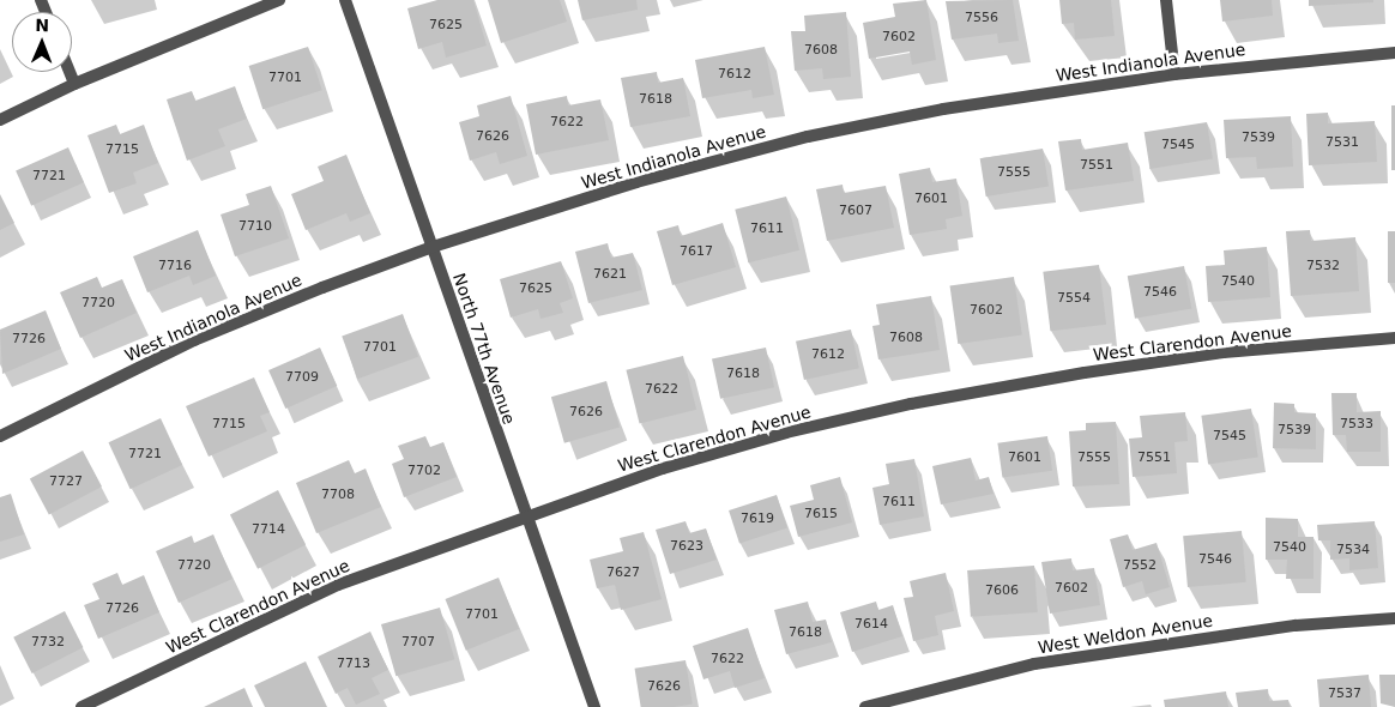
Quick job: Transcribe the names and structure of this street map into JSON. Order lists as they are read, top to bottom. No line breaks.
{"streets":{"street":["West Indianola Avenue","West Clarendon Avenue","North 77th Avenue","West Weldon Avenue"]},"crossings":[["West Indianola Avenue","North 77th Avenue"],["West Clarendon Avenue","North 77th Avenue"]],"house_numbers":["7556","7625","7602","7608","7612","7701","7618","7622","7626","7539","7531","7545","7715","7551","7555","7721","7601","7607","7710","7611","7617","7716","7532","7621","7540","7625","7546","7554","7720","7602","7608","7726","7701","7612","7618","7709","7622","7626","7715","7533","7539","7545","7721","7601","7555","7551","7702","7727","7708","7611","7615","7619","7714","7623","7540","7534","7546","7720","7552","7627","7602","7606","7726","7701","7614","7618","7732","7707","7622","7713","7626","7537"],"north":"top"}
